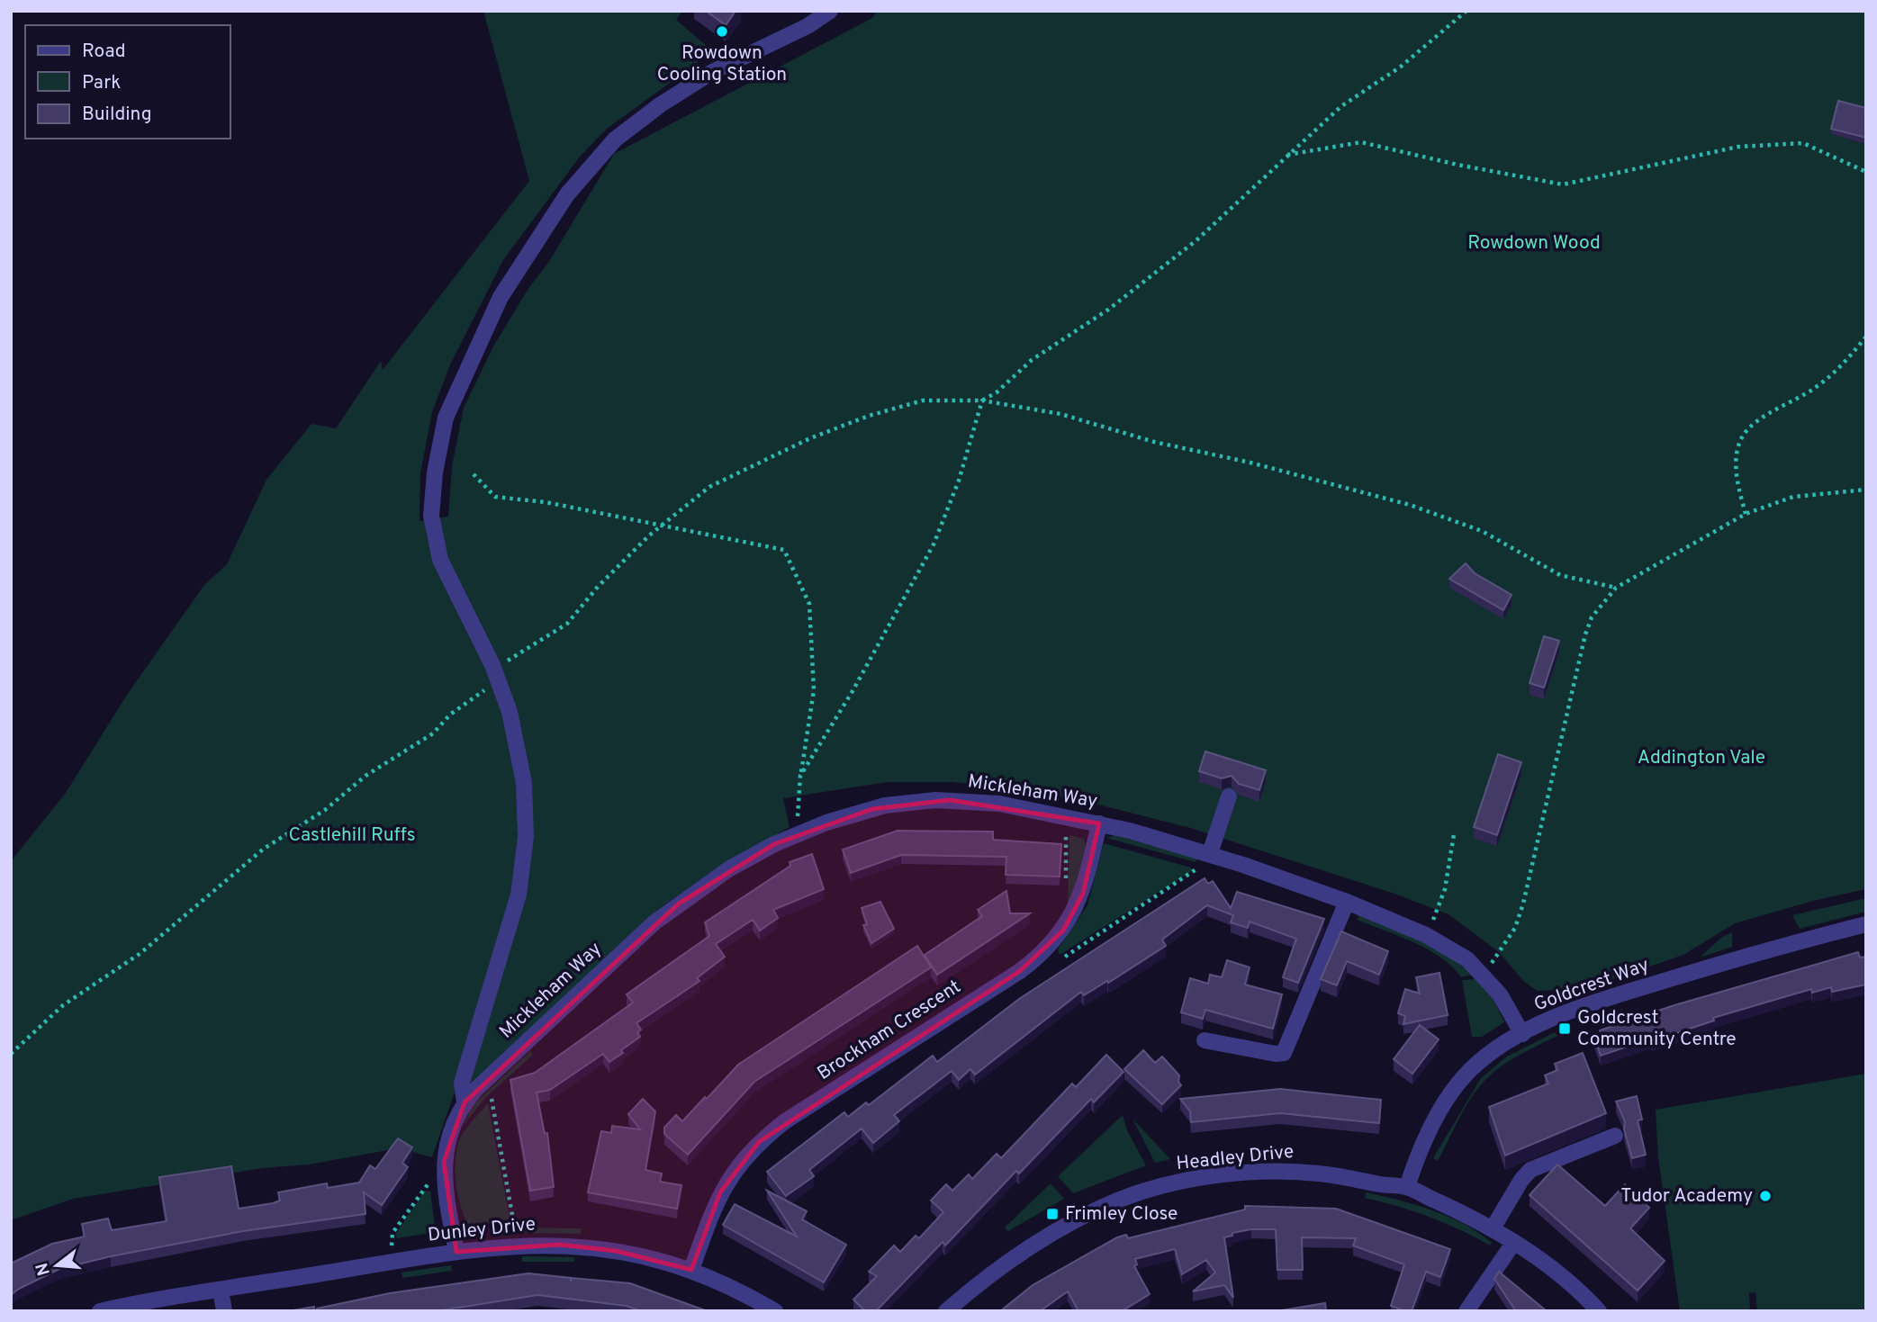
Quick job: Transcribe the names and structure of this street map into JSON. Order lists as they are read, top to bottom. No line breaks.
{"streets":{"street":["Mickleham Way","Goldcrest Way","Brockham Crescent","Headley Drive","Dunley Drive"]},"crossings":[["Mickleham Way","Goldcrest Way"],["Mickleham Way","Brockham Crescent"],["Mickleham Way","Dunley Drive"],["Goldcrest Way","Headley Drive"],["Brockham Crescent","Dunley Drive"]],"parks":["Rowdown Wood","Addington Vale","Castlehill Ruffs"],"places":{"other":["Rowdown Cooling Station","Tudor Academy"],"transit":["Goldcrest Community Centre","Frimley Close"]},"legend":["Road","Park","Building"],"north":"left"}
